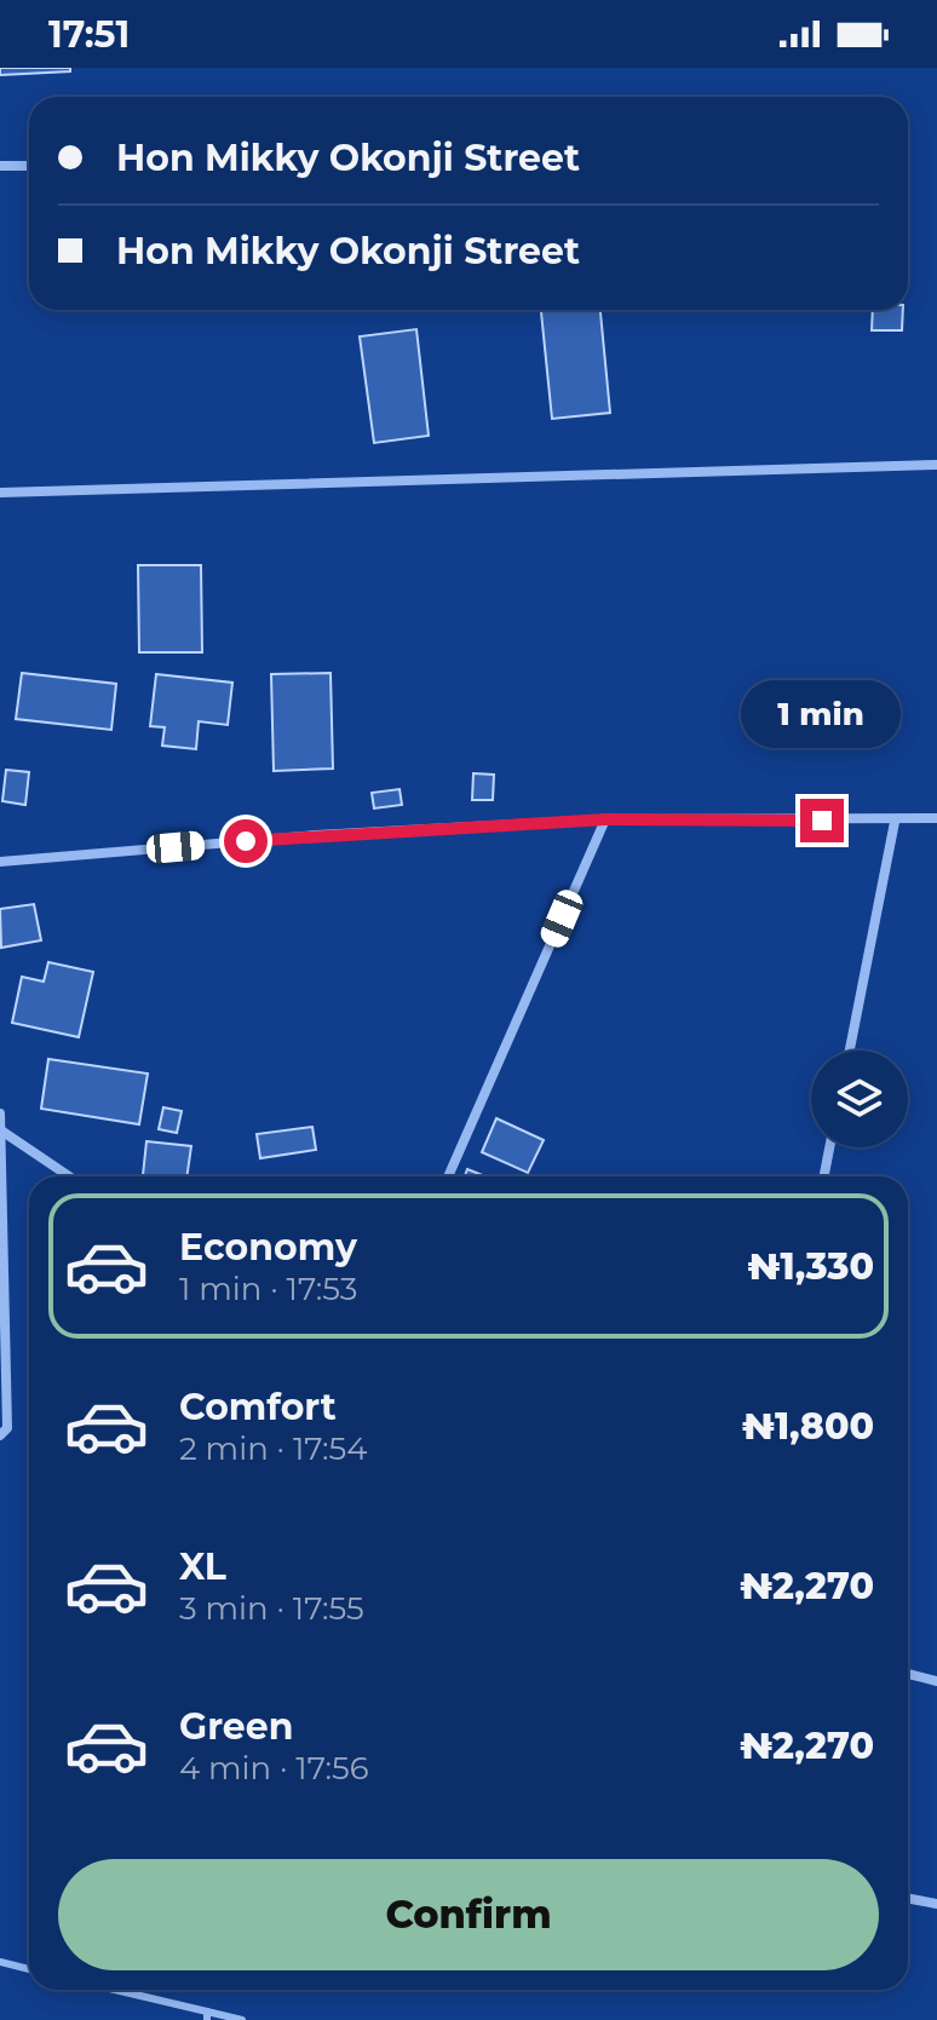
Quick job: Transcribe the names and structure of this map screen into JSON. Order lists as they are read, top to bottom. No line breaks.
{"page":{"status":"17:51","banner":["Hon Mikky Okonji Street","Hon Mikky Okonji Street"],"bubble":"1 min","list":[{"name":"Economy","note":"1 min · 17:53","value":"₦1,330"},{"name":"Comfort","note":"2 min · 17:54","value":"₦1,800"},{"name":"XL","note":"3 min · 17:55","value":"₦2,270"},{"name":"Green","note":"4 min · 17:56","value":"₦2,270"}],"buttons":"Confirm"}}
